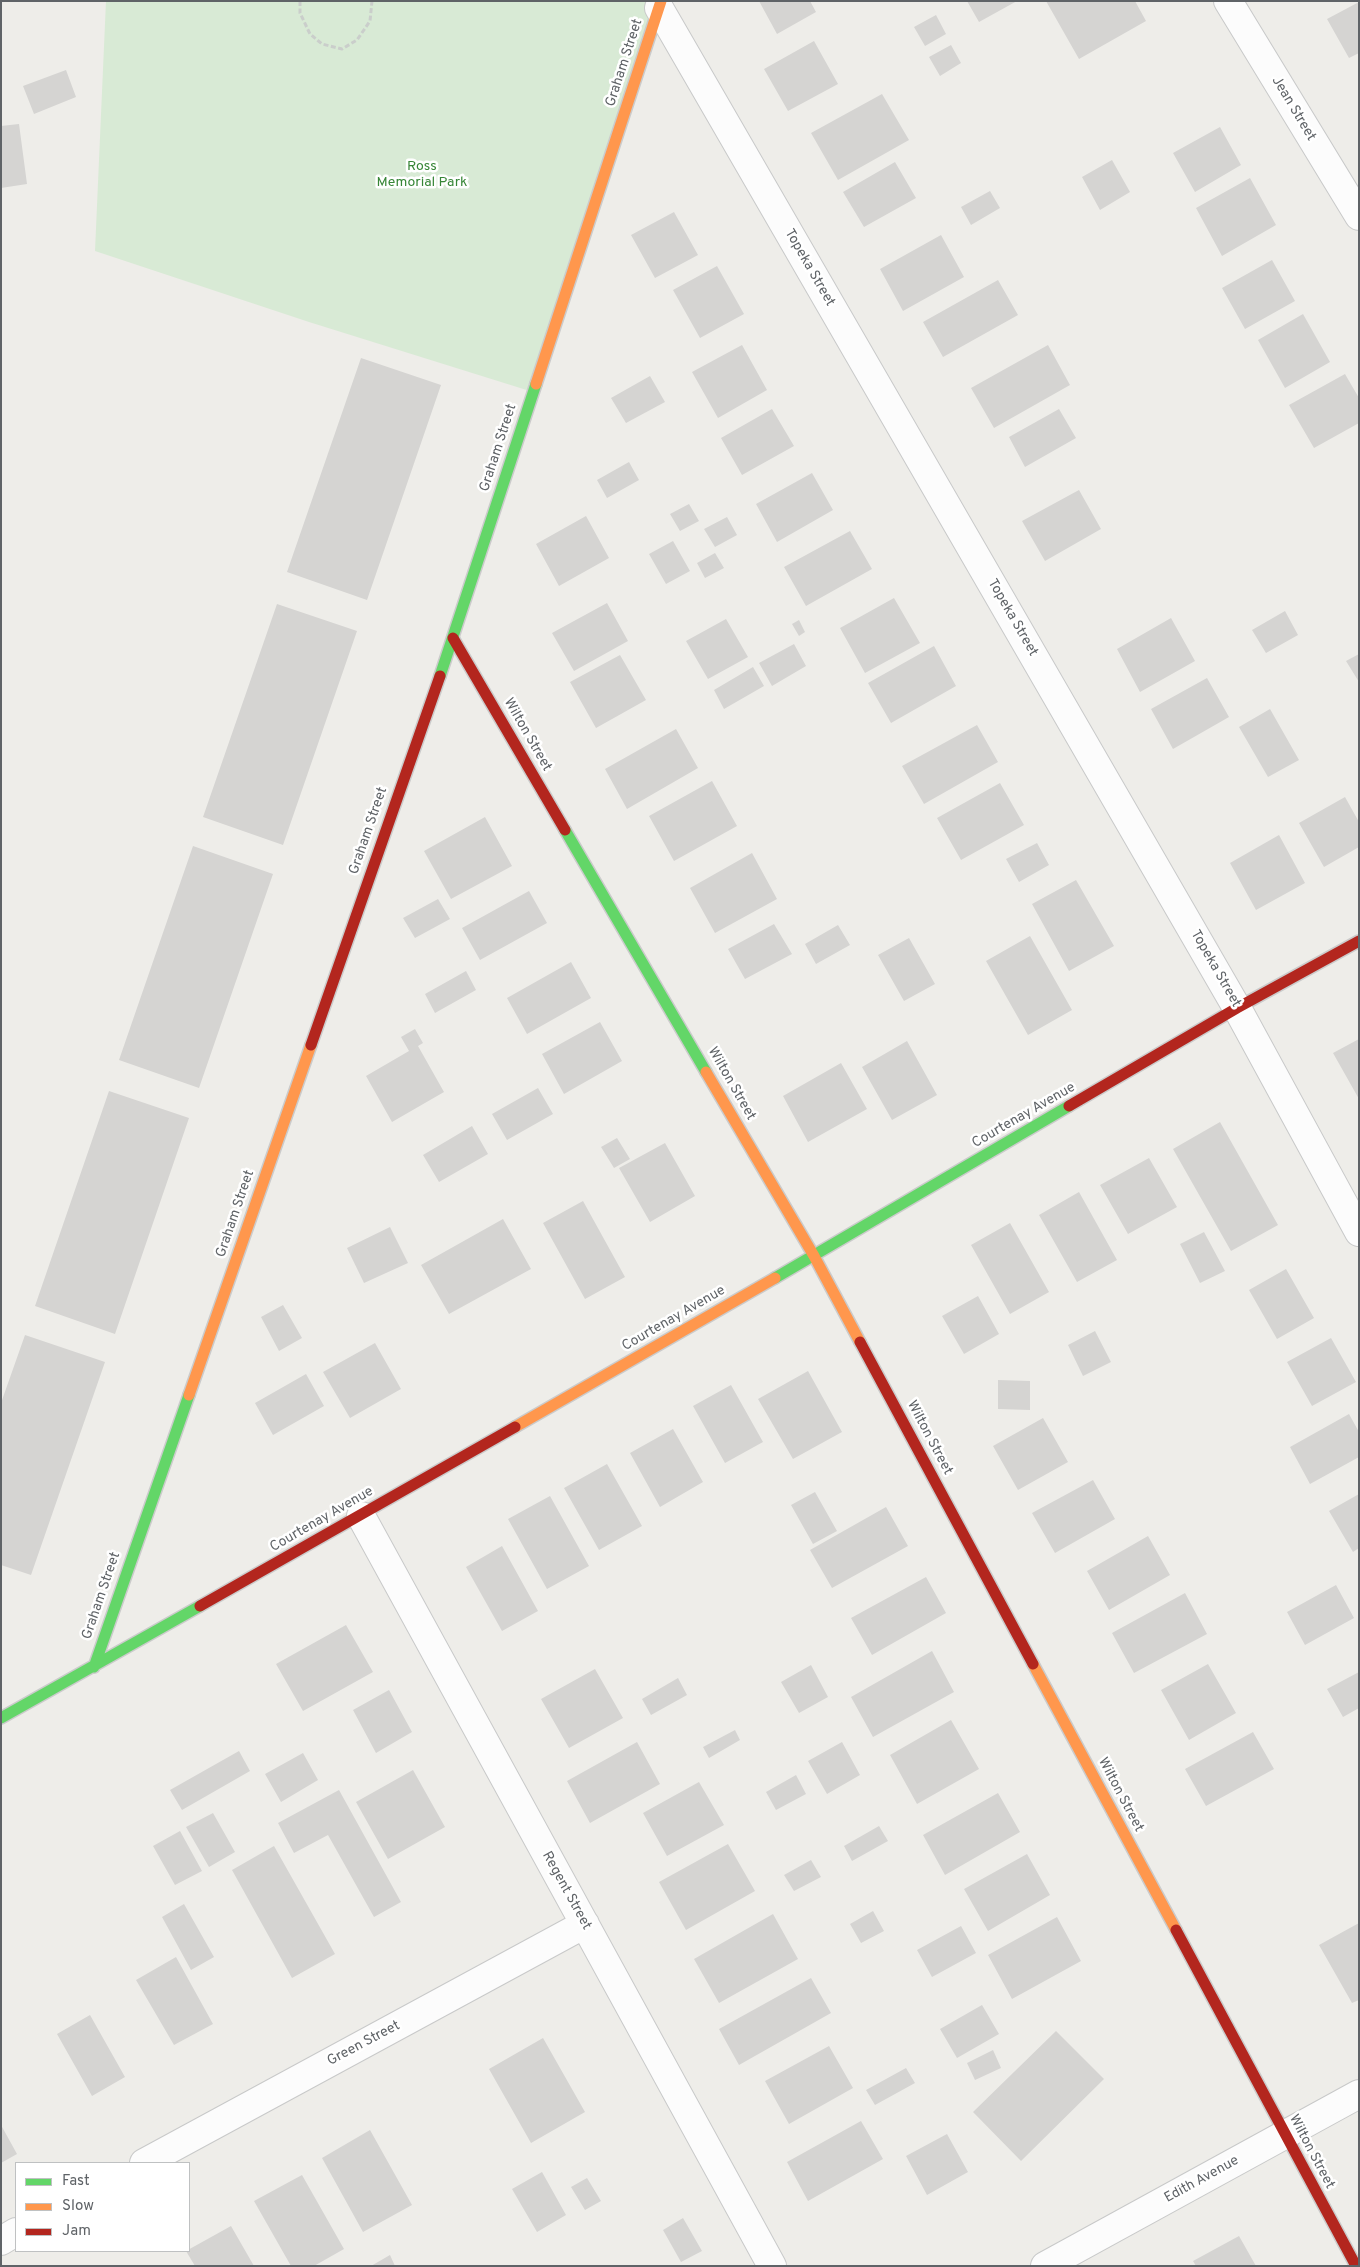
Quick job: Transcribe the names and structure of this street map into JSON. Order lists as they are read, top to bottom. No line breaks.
{"streets":{"street":["Graham Street","Jean Street","Topeka Street","Wilton Street","Courtenay Avenue","Regent Street","Green Street","Edith Avenue"]},"crossings":[["Graham Street","Topeka Street"],["Graham Street","Wilton Street"],["Graham Street","Courtenay Avenue"],["Topeka Street","Courtenay Avenue"],["Wilton Street","Courtenay Avenue"],["Wilton Street","Edith Avenue"],["Courtenay Avenue","Regent Street"],["Regent Street","Green Street"]],"parks":["Ross Memorial Park"],"legend":["Fast","Slow","Jam"]}
